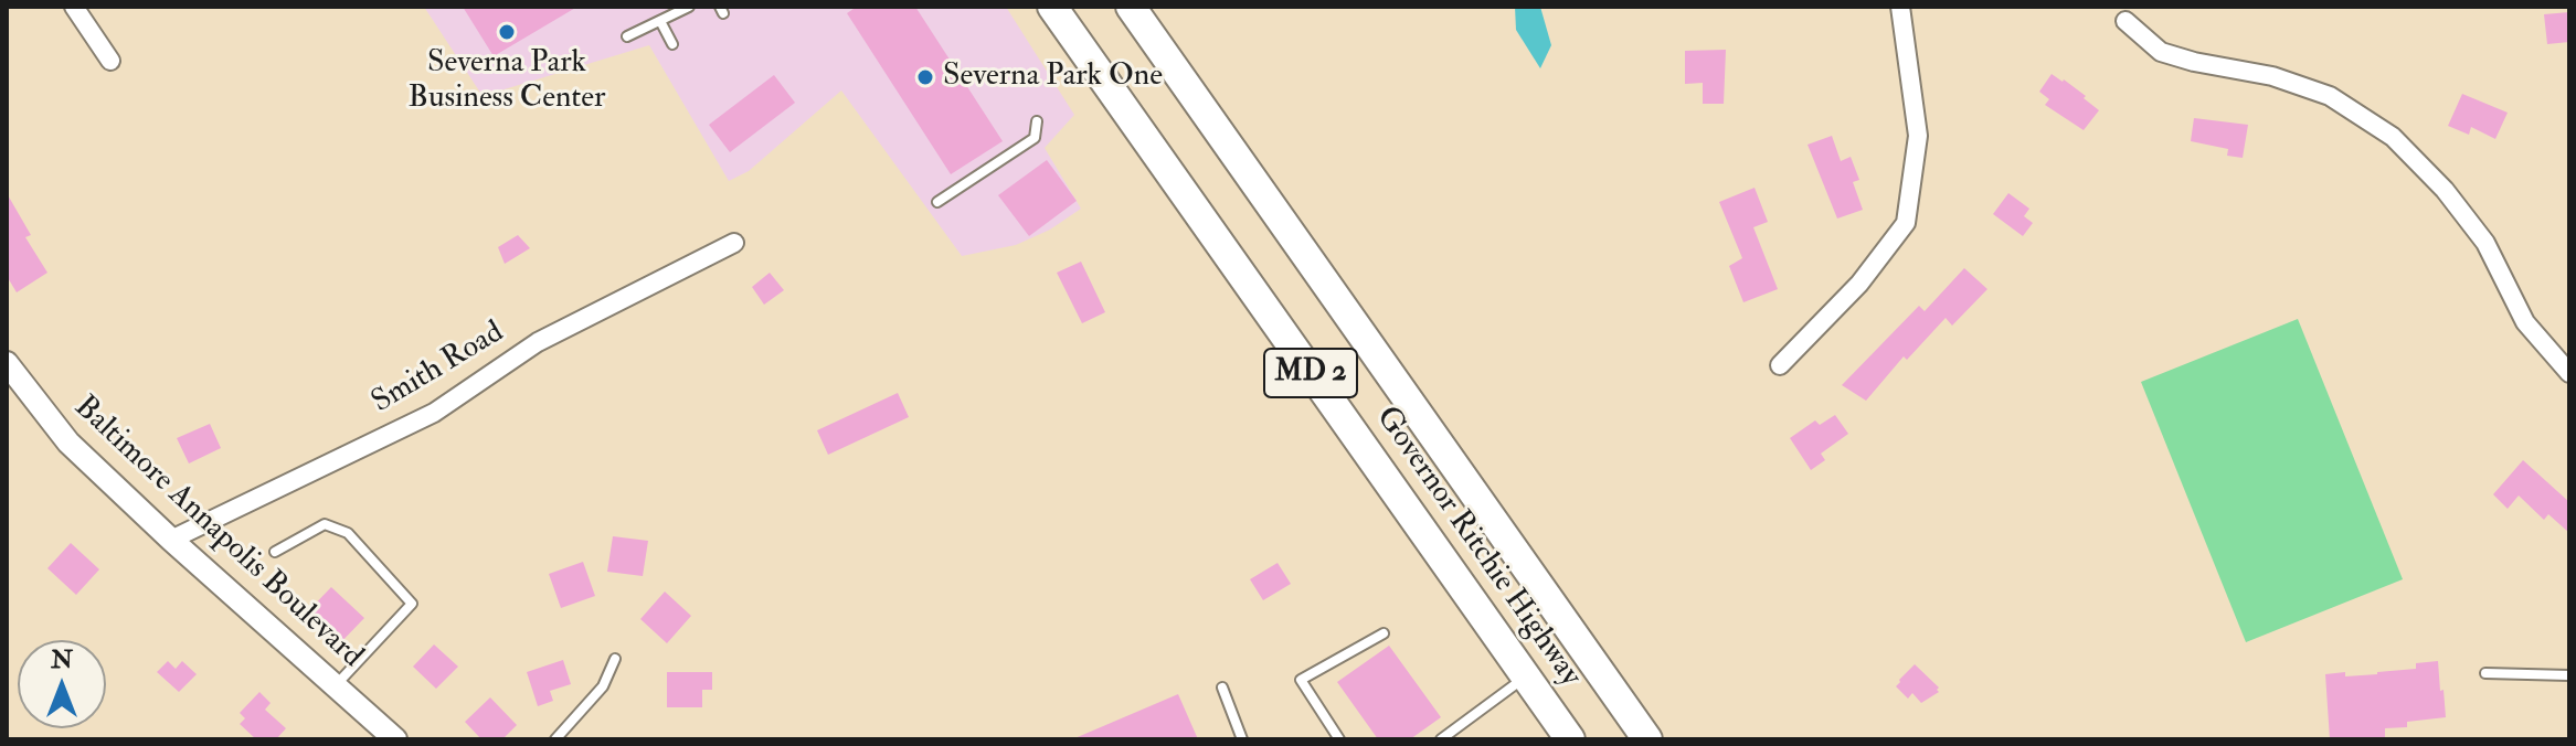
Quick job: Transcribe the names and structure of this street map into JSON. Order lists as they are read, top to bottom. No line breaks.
{"streets":{"highway":["MD 2","Governor Ritchie Highway"],"street":["Smith Road","Baltimore Annapolis Boulevard"]},"crossings":[["Smith Road","Baltimore Annapolis Boulevard"]],"places":["Severna Park Business Center","Severna Park One"],"north":"top"}
